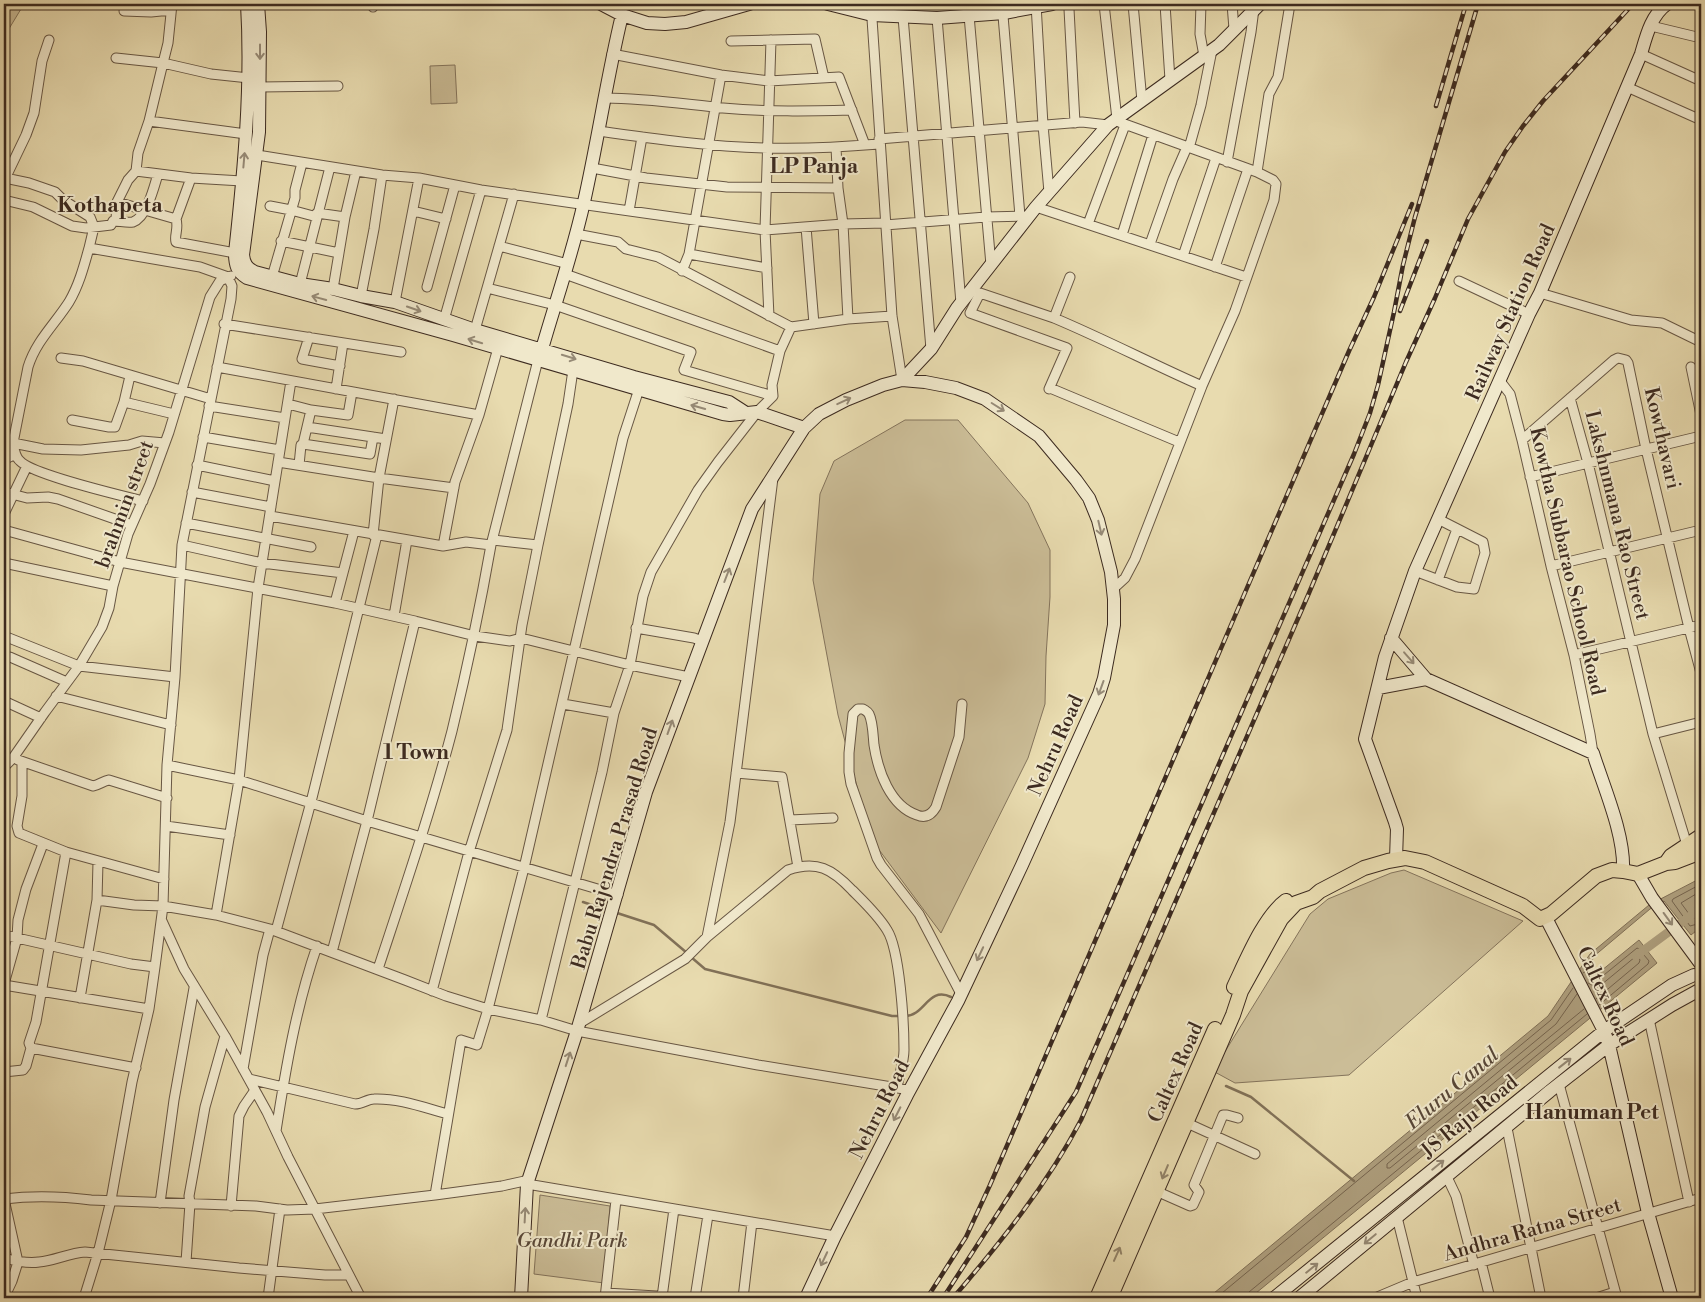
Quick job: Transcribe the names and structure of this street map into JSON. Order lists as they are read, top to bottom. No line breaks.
{"streets":{"main road":["Caltex Road"],"street":["Railway Station Road","Kowthavari","brahmin street","Lakshnmana Rao Street","Kowtha Subbarao School Road","Nehru Road","Babu Rajendra Prasad Road","JS Raju Road","Andhra Ratna Street"]},"crossings":[["Railway Station Road","Kowtha Subbarao School Road"],["Railway Station Road","Caltex Road"],["Kowthavari","Kowtha Subbarao School Road"],["Lakshnmana Rao Street","Kowtha Subbarao School Road"],["Nehru Road","Babu Rajendra Prasad Road"],["Caltex Road","JS Raju Road"],["Caltex Road","Andhra Ratna Street"]],"districts":["LP Panja","Kothapeta","1 Town","Hanuman Pet"],"water":["Eluru Canal"],"parks":["Gandhi Park"]}
